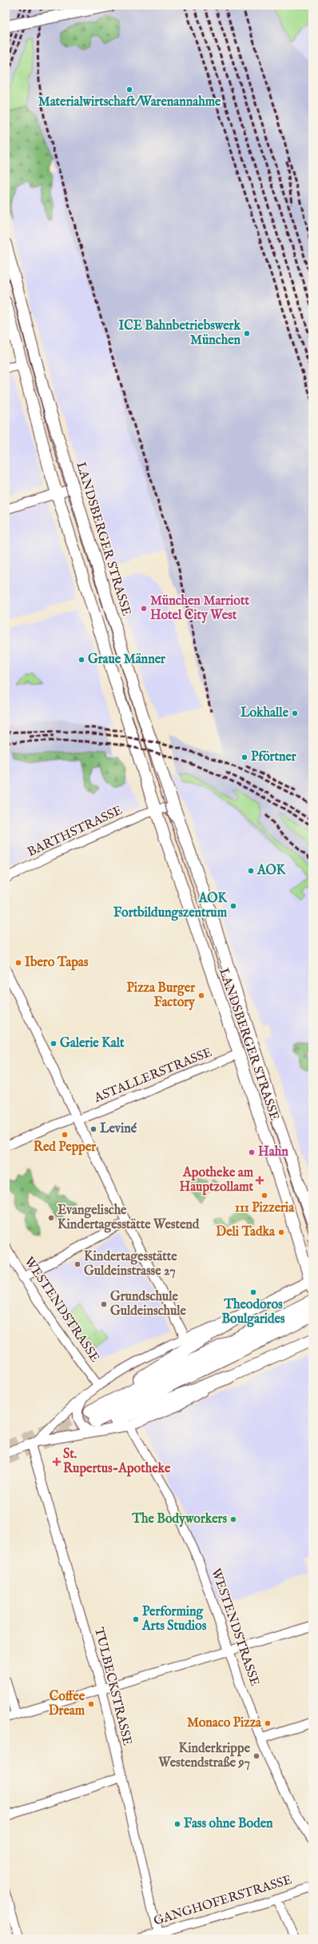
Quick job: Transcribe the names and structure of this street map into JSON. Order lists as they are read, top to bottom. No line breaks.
{"streets":{"main road":["LANDSBERGER STRASSE"],"street":["BARTHSTRASSE","ASTALLERSTRASSE","WESTENDSTRASSE","TULBECKSTRASSE","GANGHOFERSTRASSE"]},"crossings":[["LANDSBERGER STRASSE","BARTHSTRASSE"],["LANDSBERGER STRASSE","ASTALLERSTRASSE"],["TULBECKSTRASSE","GANGHOFERSTRASSE"]],"places":{"other":["Materialwirtschaft/Warenannahme","ICE Bahnbetriebswerk München","München Marriott Hotel City West","Graue Männer","Lokhalle","Pförtner","AOK","AOK Fortbildungszentrum","Ibero Tapas","Pizza Burger Factory","Galerie Kalt","Leviné","Red Pepper","Hahn","111 Pizzeria","Evangelische Kindertagesstätte Westend","Deli Tadka","Kindertagesstätte Guldeinstrasse 27","Theodoros Boulgarides","Grundschule Guldeinschule","The Bodyworkers","Performing Arts Studios","Coffee Dream","Monaco Pizza","Kinderkrippe Westendstraße 97","Fass ohne Boden"],"health":["Apotheke am Hauptzollamt","St. Rupertus-Apotheke"]}}
